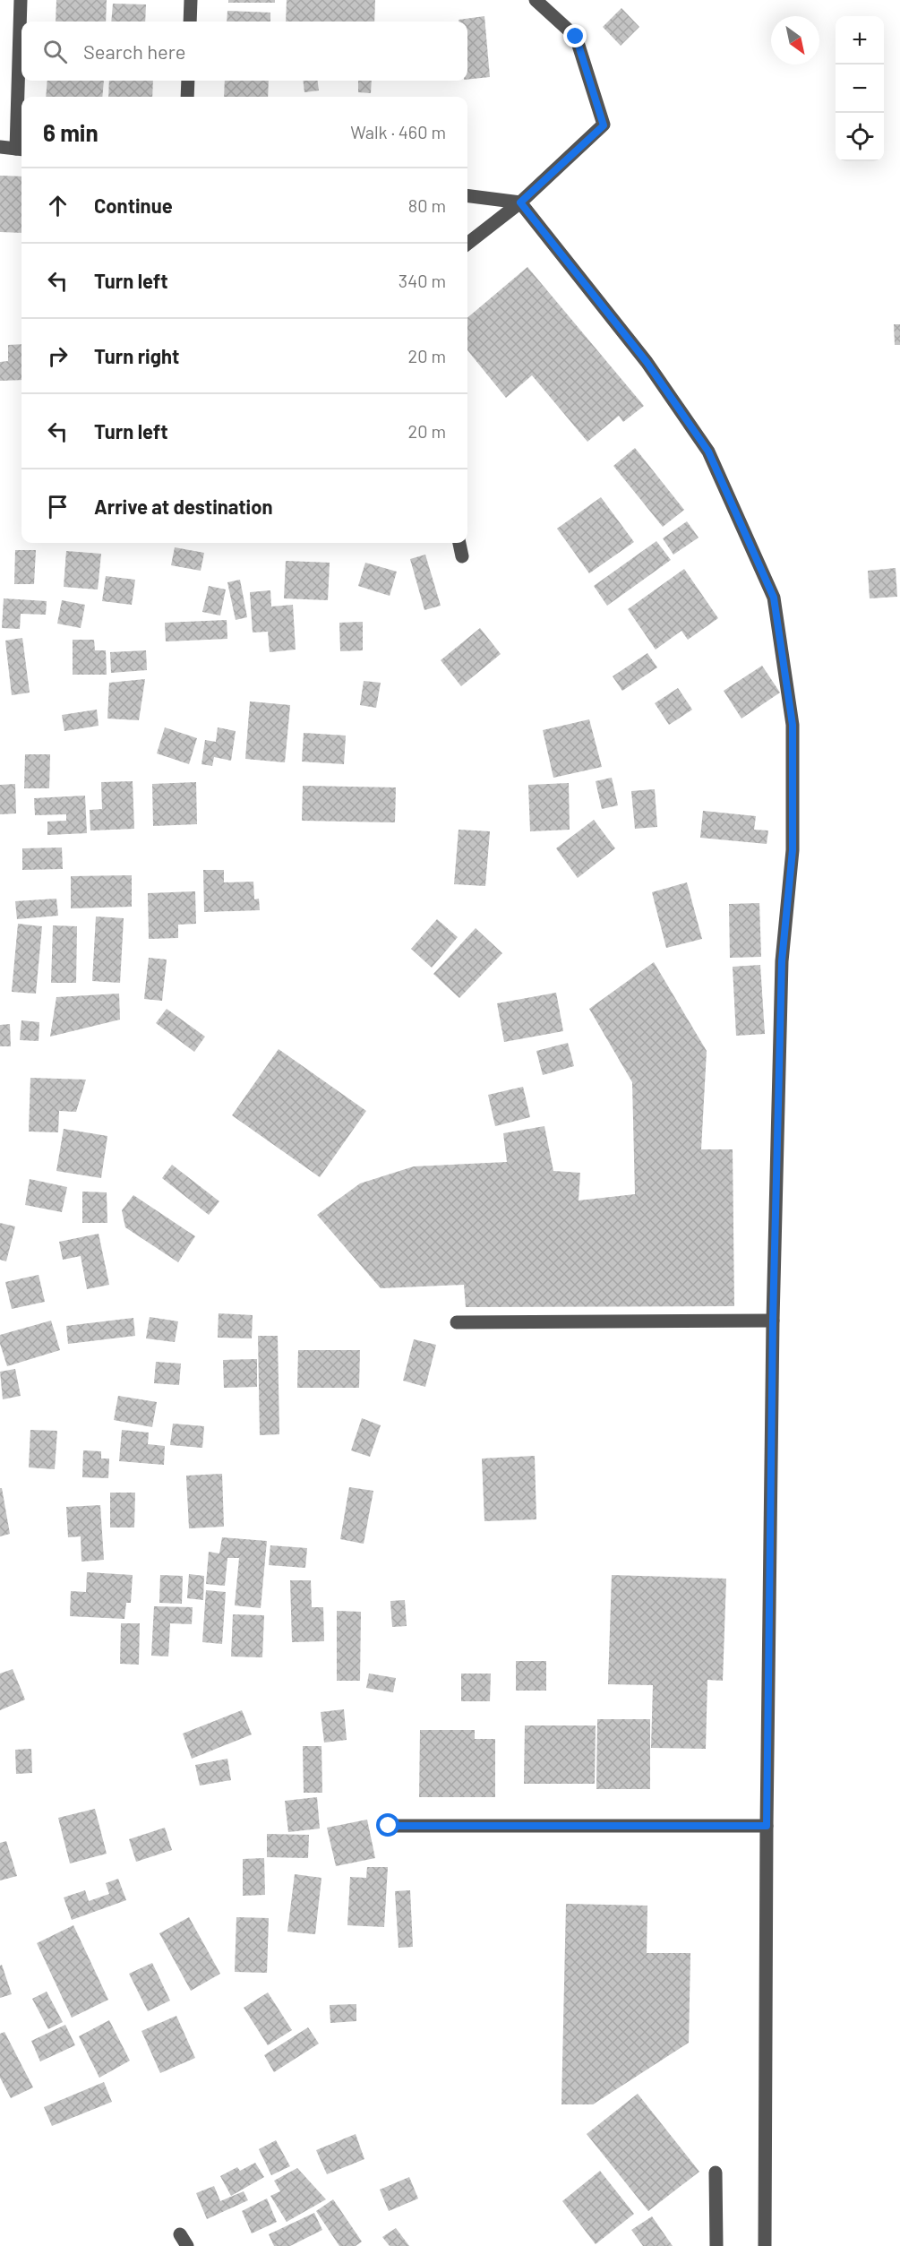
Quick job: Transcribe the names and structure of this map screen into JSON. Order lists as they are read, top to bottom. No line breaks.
{"north":"bottom right","page":{"map_buttons":["+","−"],"search":"Search here","heading":["6 min","Walk · 460 m"],"list":[["Continue","80 m"],["Turn left","340 m"],["Turn right","20 m"],["Turn left","20 m"],"Arrive at destination"]}}
